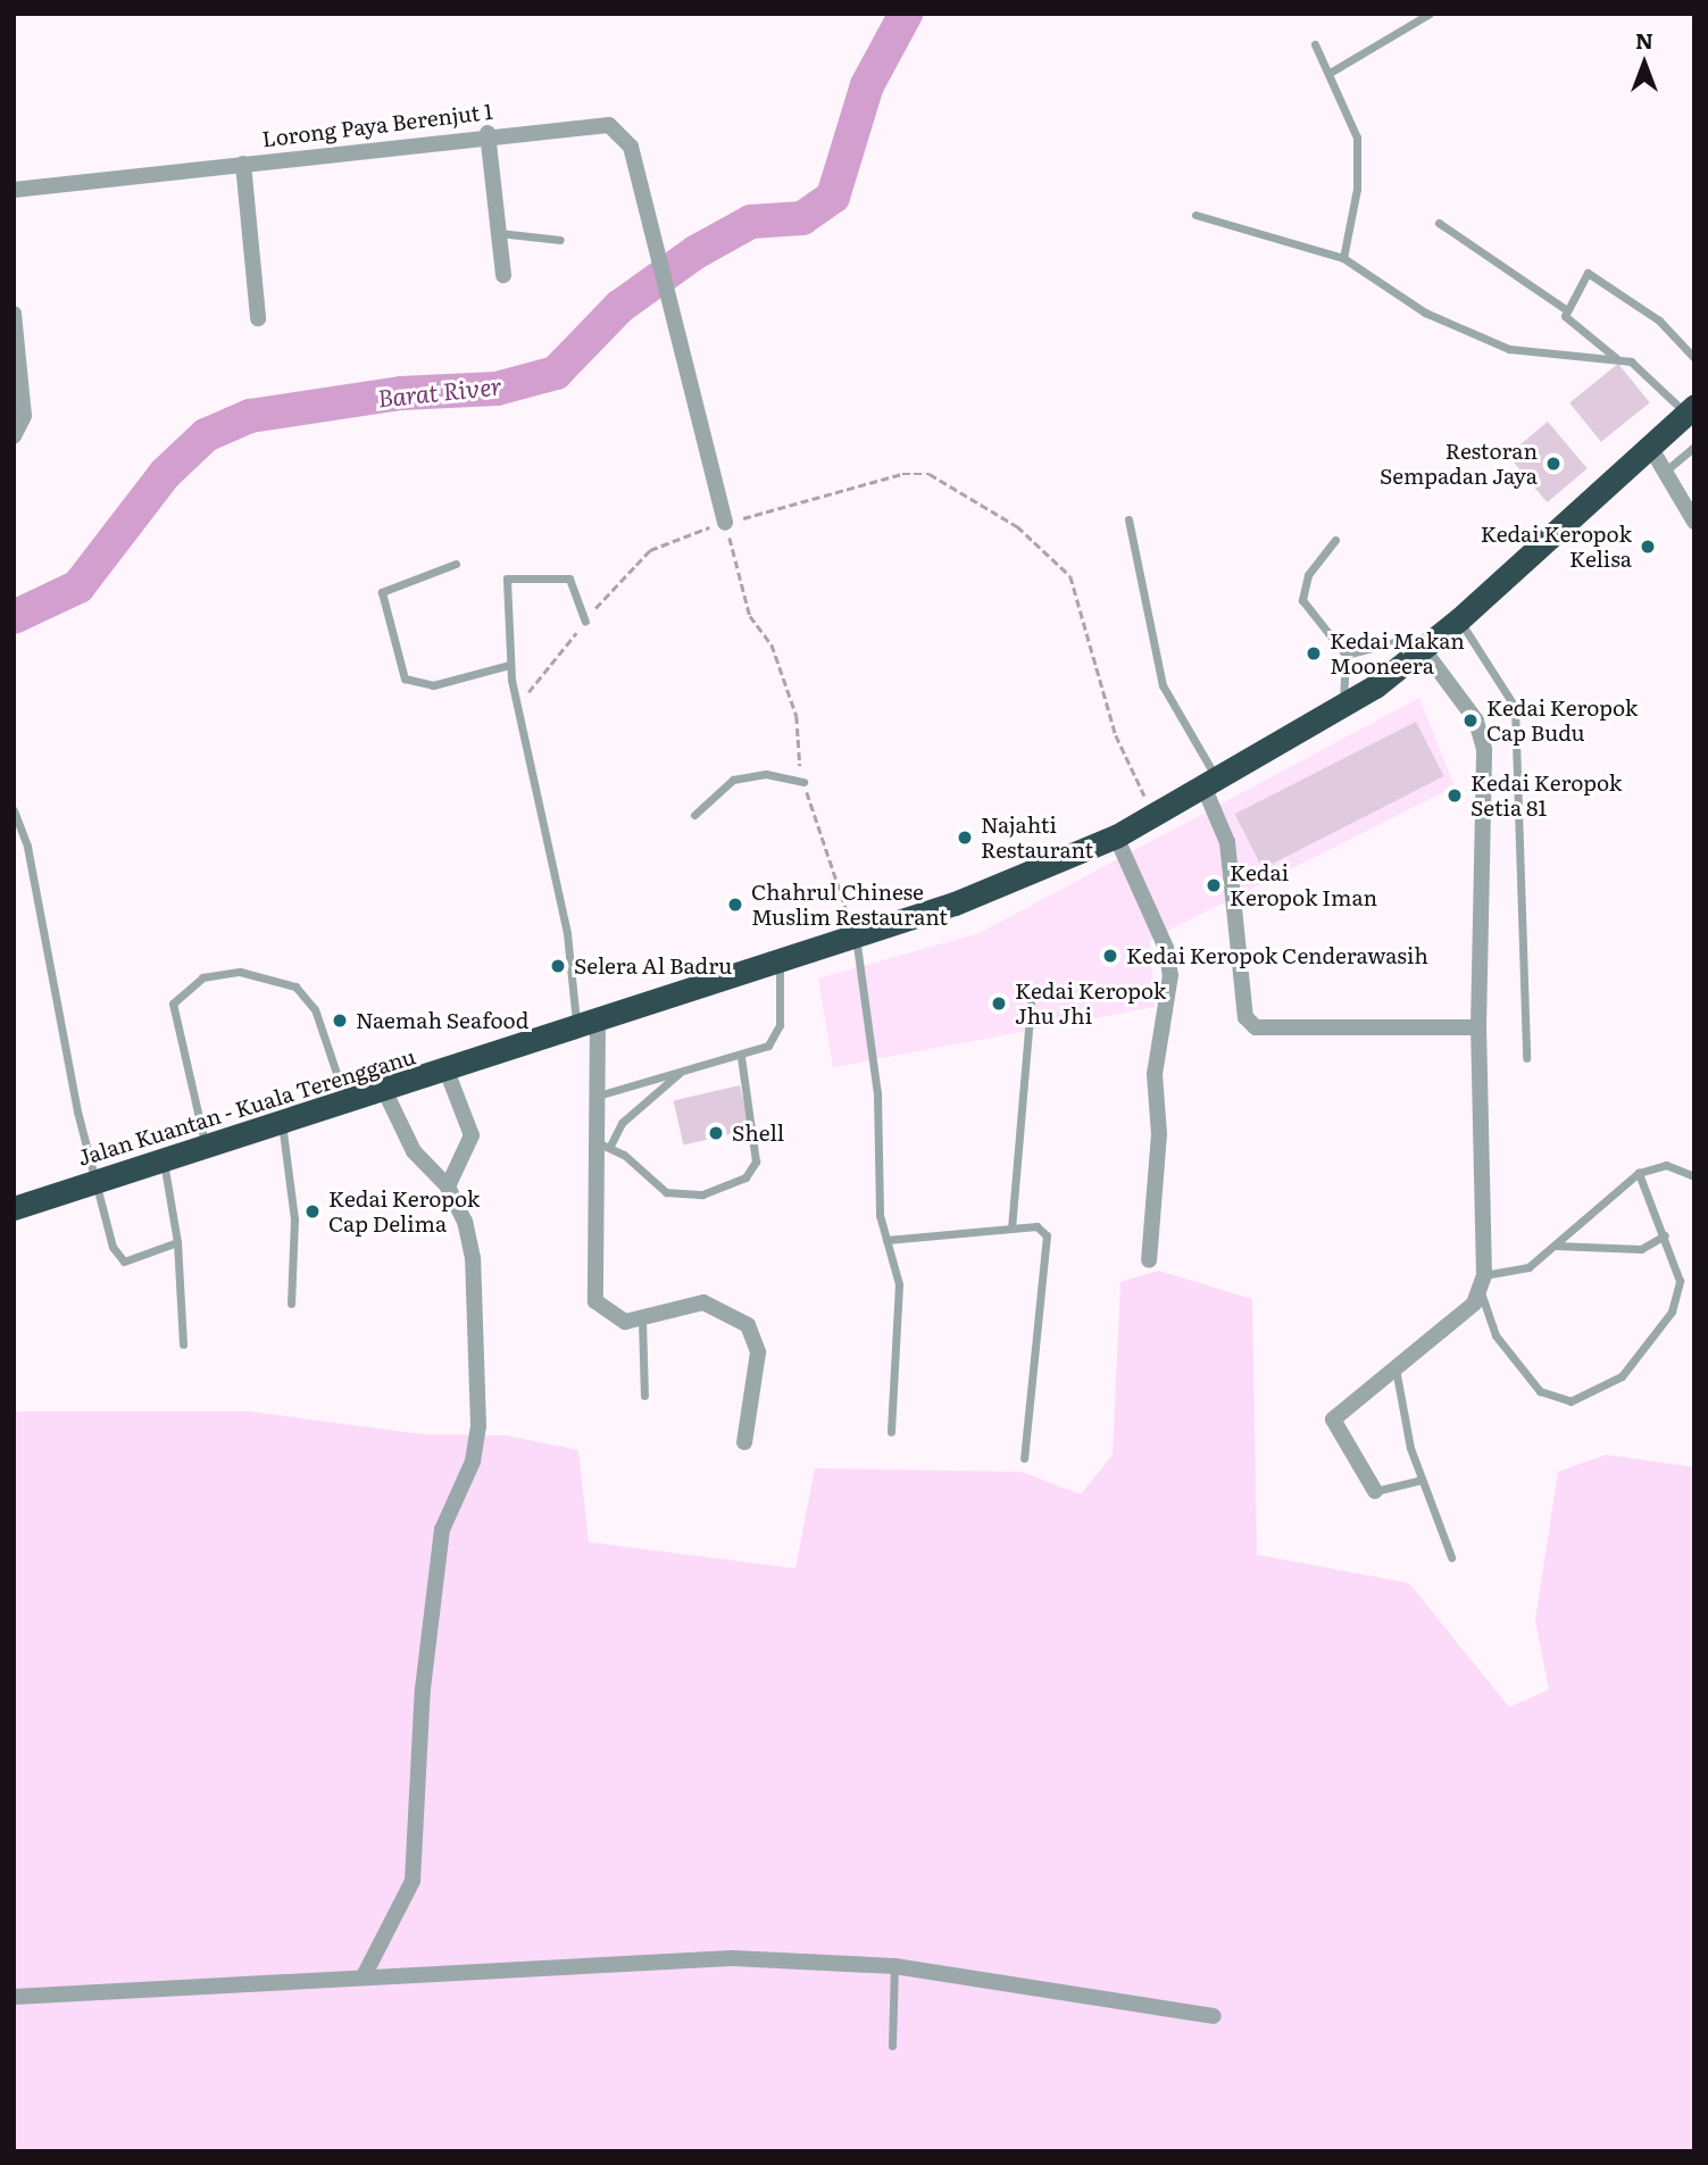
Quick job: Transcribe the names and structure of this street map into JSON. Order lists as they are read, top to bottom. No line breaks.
{"streets":{"highway":["Jalan Kuantan - Kuala Terengganu"],"street":["Lorong Paya Berenjut 1"]},"water":["Barat River"],"places":["Restoran Sempadan Jaya","Kedai Keropok Kelisa","Kedai Makan Mooneera","Kedai Keropok Cap Budu","Kedai Keropok Setia 81","Najahti Restaurant","Kedai Keropok Iman","Chahrul Chinese Muslim Restaurant","Kedai Keropok Cenderawasih","Selera Al Badru","Kedai Keropok Jhu Jhi","Naemah Seafood","Shell","Kedai Keropok Cap Delima"],"north":"top"}
